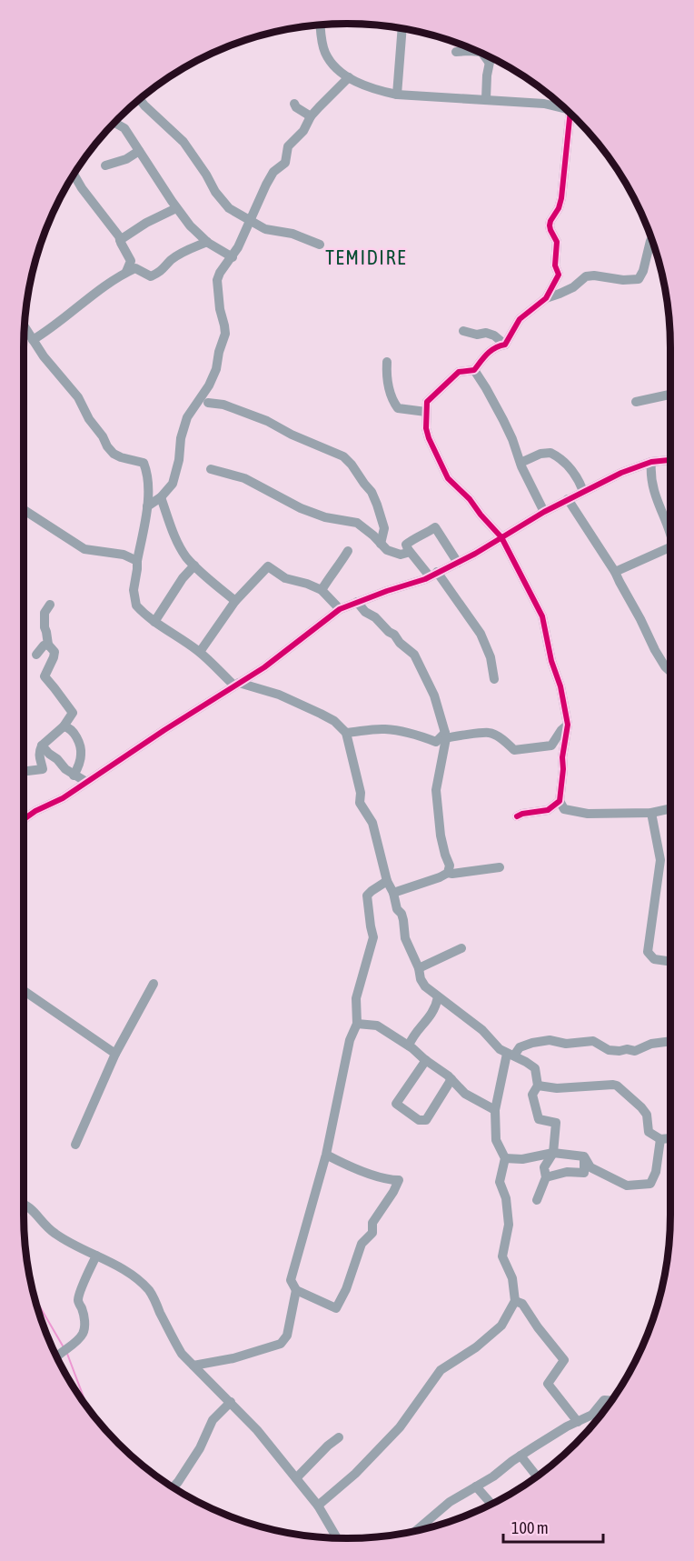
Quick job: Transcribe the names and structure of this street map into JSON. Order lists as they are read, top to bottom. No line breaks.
{"districts":["TEMIDIRE"],"scale_bar":"100 m"}
